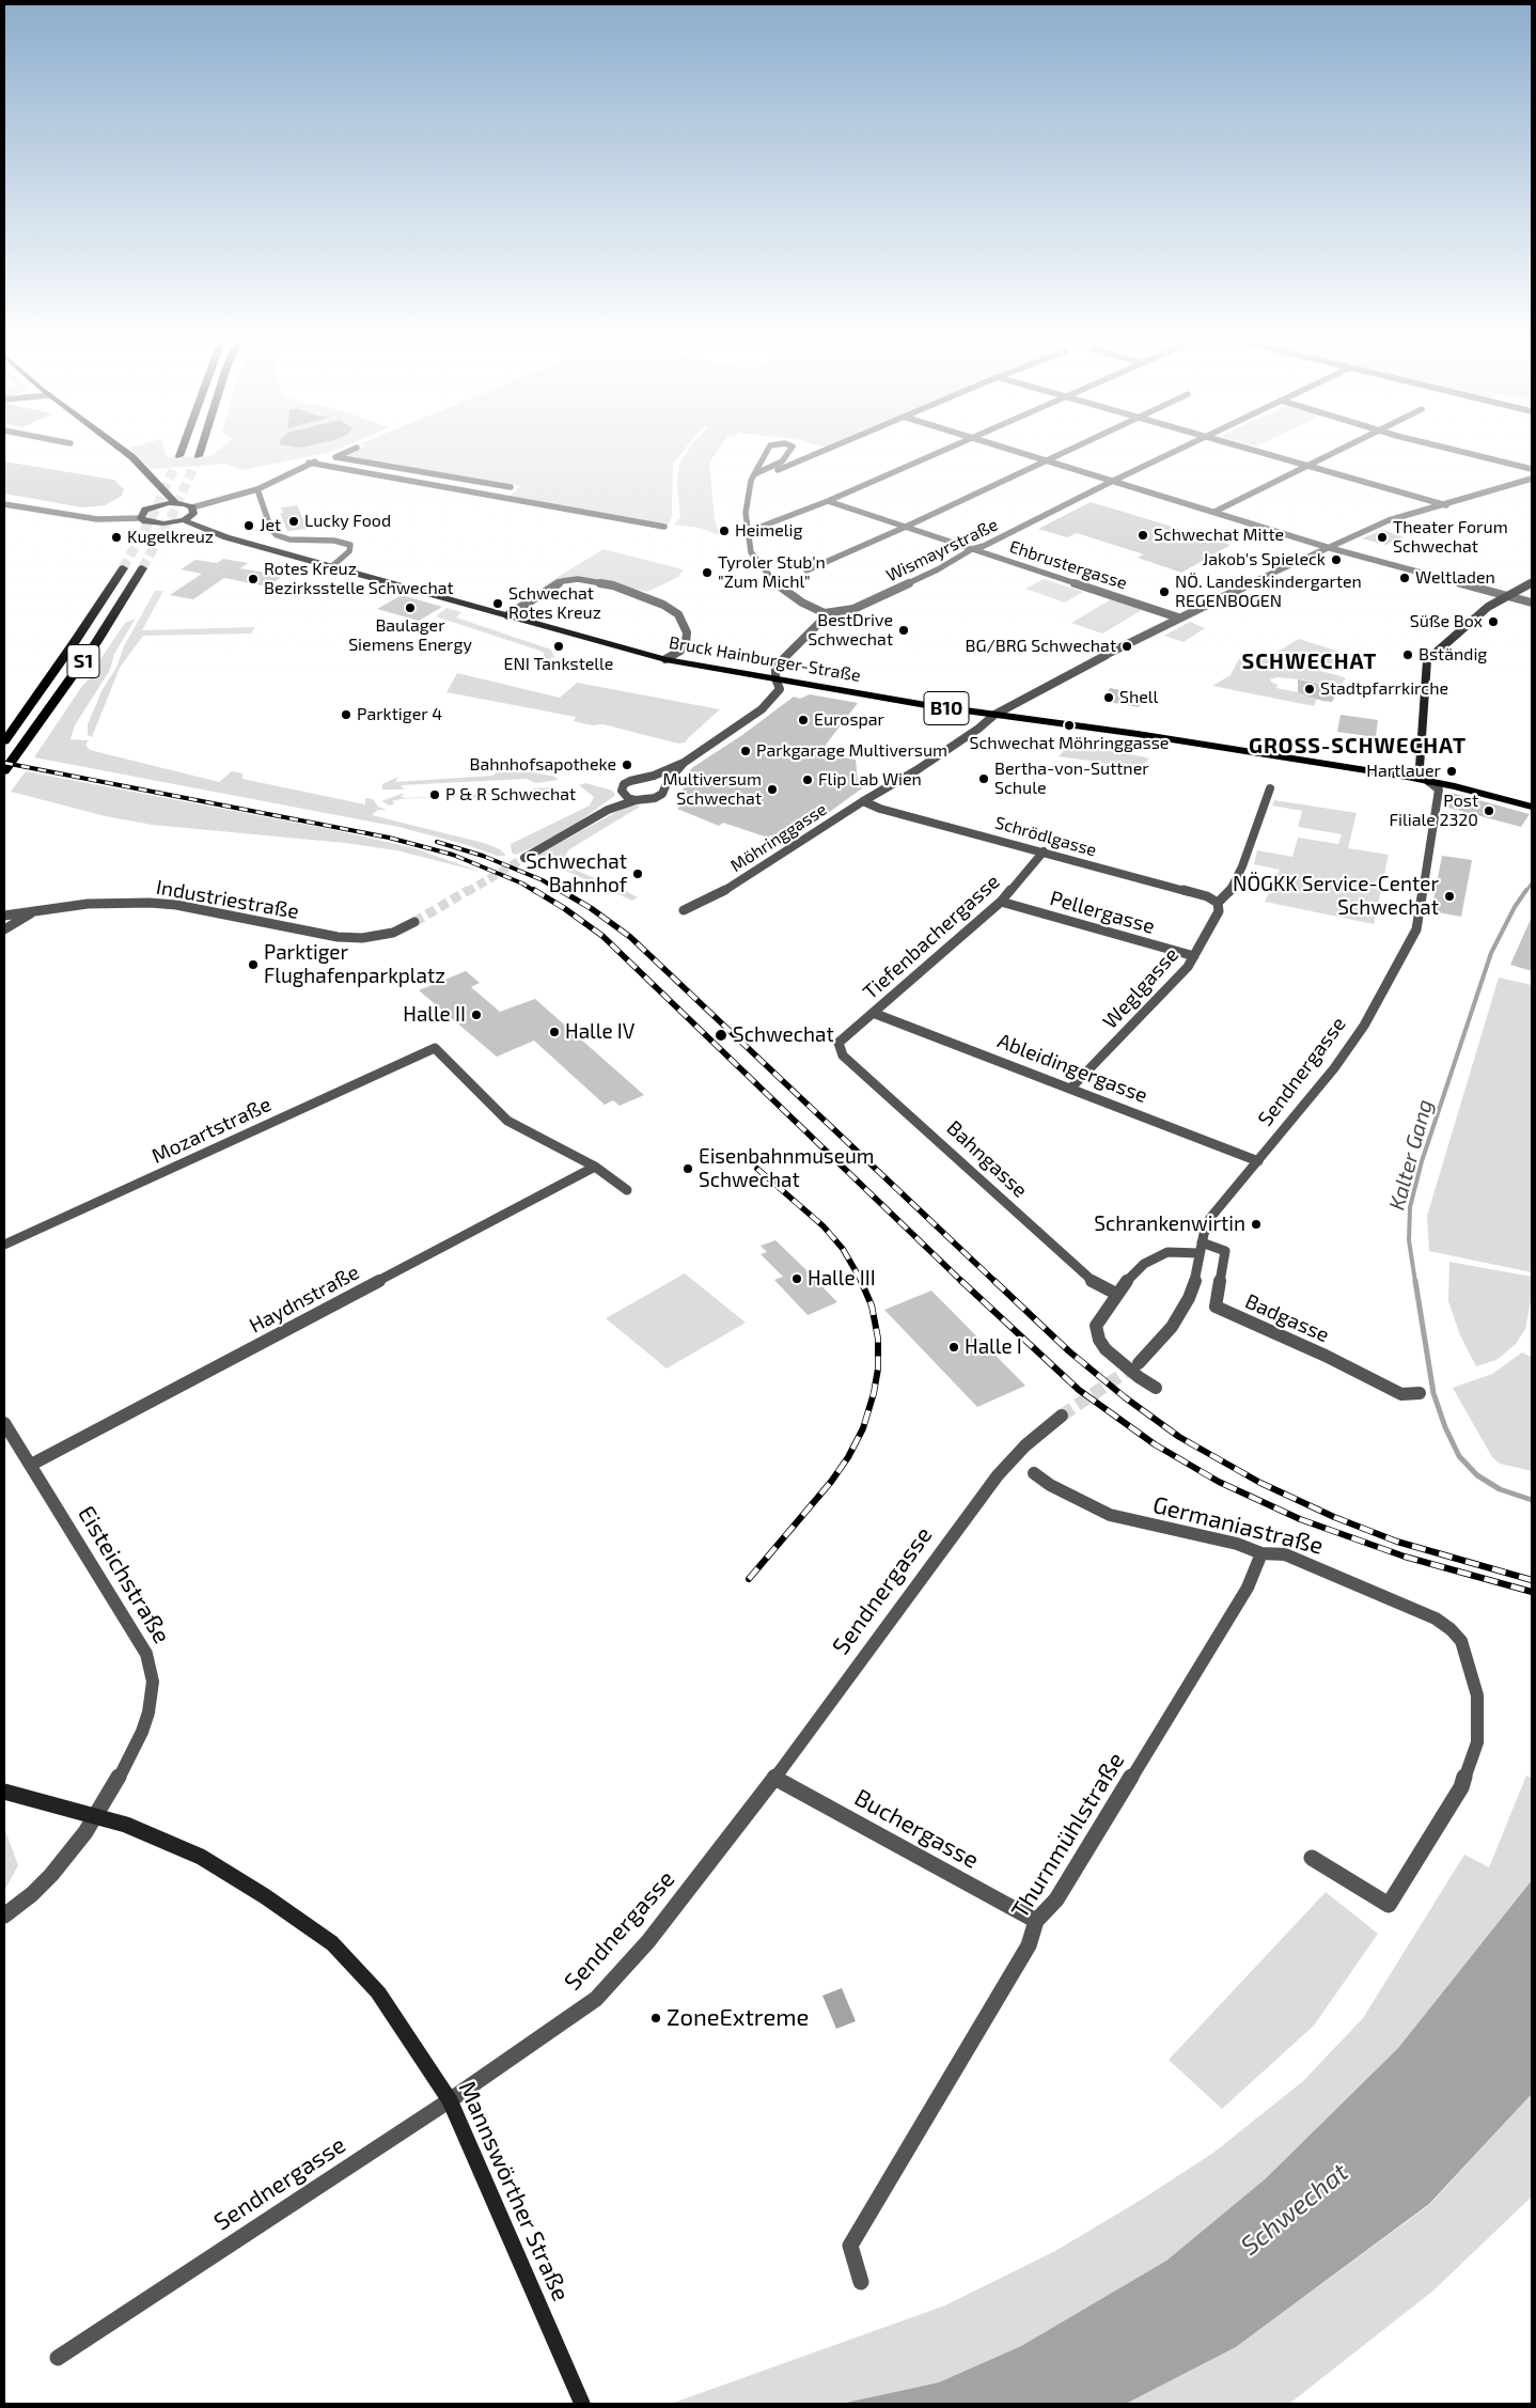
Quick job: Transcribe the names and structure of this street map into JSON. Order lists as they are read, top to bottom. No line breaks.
{"streets":{"highway":["S1"],"main road":["Bruck Hainburger-Straße","B10","Mannswörther Straße"],"street":["Wismayrstraße","Ehbrustergasse","Schrödlgasse","Möhringgasse","Industriestraße","Pellergasse","Tiefenbachergasse","Weglgasse","Ableidingergasse","Sendnergasse","Mozartstraße","Bahngasse","Haydnstraße","Badgasse","Germaniastraße","Eisteichstraße","Buchergasse","Thurnmühlstraße"]},"crossings":[["Wismayrstraße","Ehbrustergasse"],["Ehbrustergasse","Möhringgasse"],["Bruck Hainburger-Straße","B10"],["Bruck Hainburger-Straße","Möhringgasse"],["Bruck Hainburger-Straße","Sendnergasse"],["B10","Sendnergasse"],["Schrödlgasse","Möhringgasse"],["Schrödlgasse","Tiefenbachergasse"],["Schrödlgasse","Weglgasse"],["Pellergasse","Tiefenbachergasse"],["Pellergasse","Weglgasse"],["Tiefenbachergasse","Ableidingergasse"],["Tiefenbachergasse","Bahngasse"],["Weglgasse","Ableidingergasse"],["Ableidingergasse","Sendnergasse"],["Sendnergasse","Badgasse"],["Sendnergasse","Buchergasse"],["Sendnergasse","Mannswörther Straße"],["Mozartstraße","Haydnstraße"],["Haydnstraße","Eisteichstraße"],["Germaniastraße","Thurnmühlstraße"],["Eisteichstraße","Mannswörther Straße"],["Buchergasse","Thurnmühlstraße"]],"districts":["SCHWECHAT","GROSS-SCHWECHAT"],"water":["Kalter Gang","Schwechat"],"places":["Lucky Food","Jet","Heimelig","Schwechat Mitte","Kugelkreuz","Theater Forum Schwechat","Jakob's Spieleck","Tyroler Stub'n \"Zum Michl\"","Weltladen","Rotes Kreuz Bezirksstelle Schwechat","NÖ. Landeskindergarten REGENBOGEN","Schwechat Rotes Kreuz","Baulager Siemens Energy","Süße Box","BestDrive Schwechat","ENI Tankstelle","BG/BRG Schwechat","Bständig","Stadtpfarrkirche","Shell","Parktiger 4","Eurospar","Schwechat Möhringgasse","Parkgarage Multiversum","Bahnhofsapotheke","Hartlauer","Bertha-von-Suttner Schule","Flip Lab Wien","Multiversum Schwechat","P & R Schwechat","Post Filiale 2320","Schwechat Bahnhof","NÖGKK Service-Center Schwechat","Parktiger Flughafenparkplatz","Halle II","Halle IV","Schwechat","Eisenbahnmuseum Schwechat","Schrankenwirtin","Halle III","Halle I","ZoneExtreme"]}
